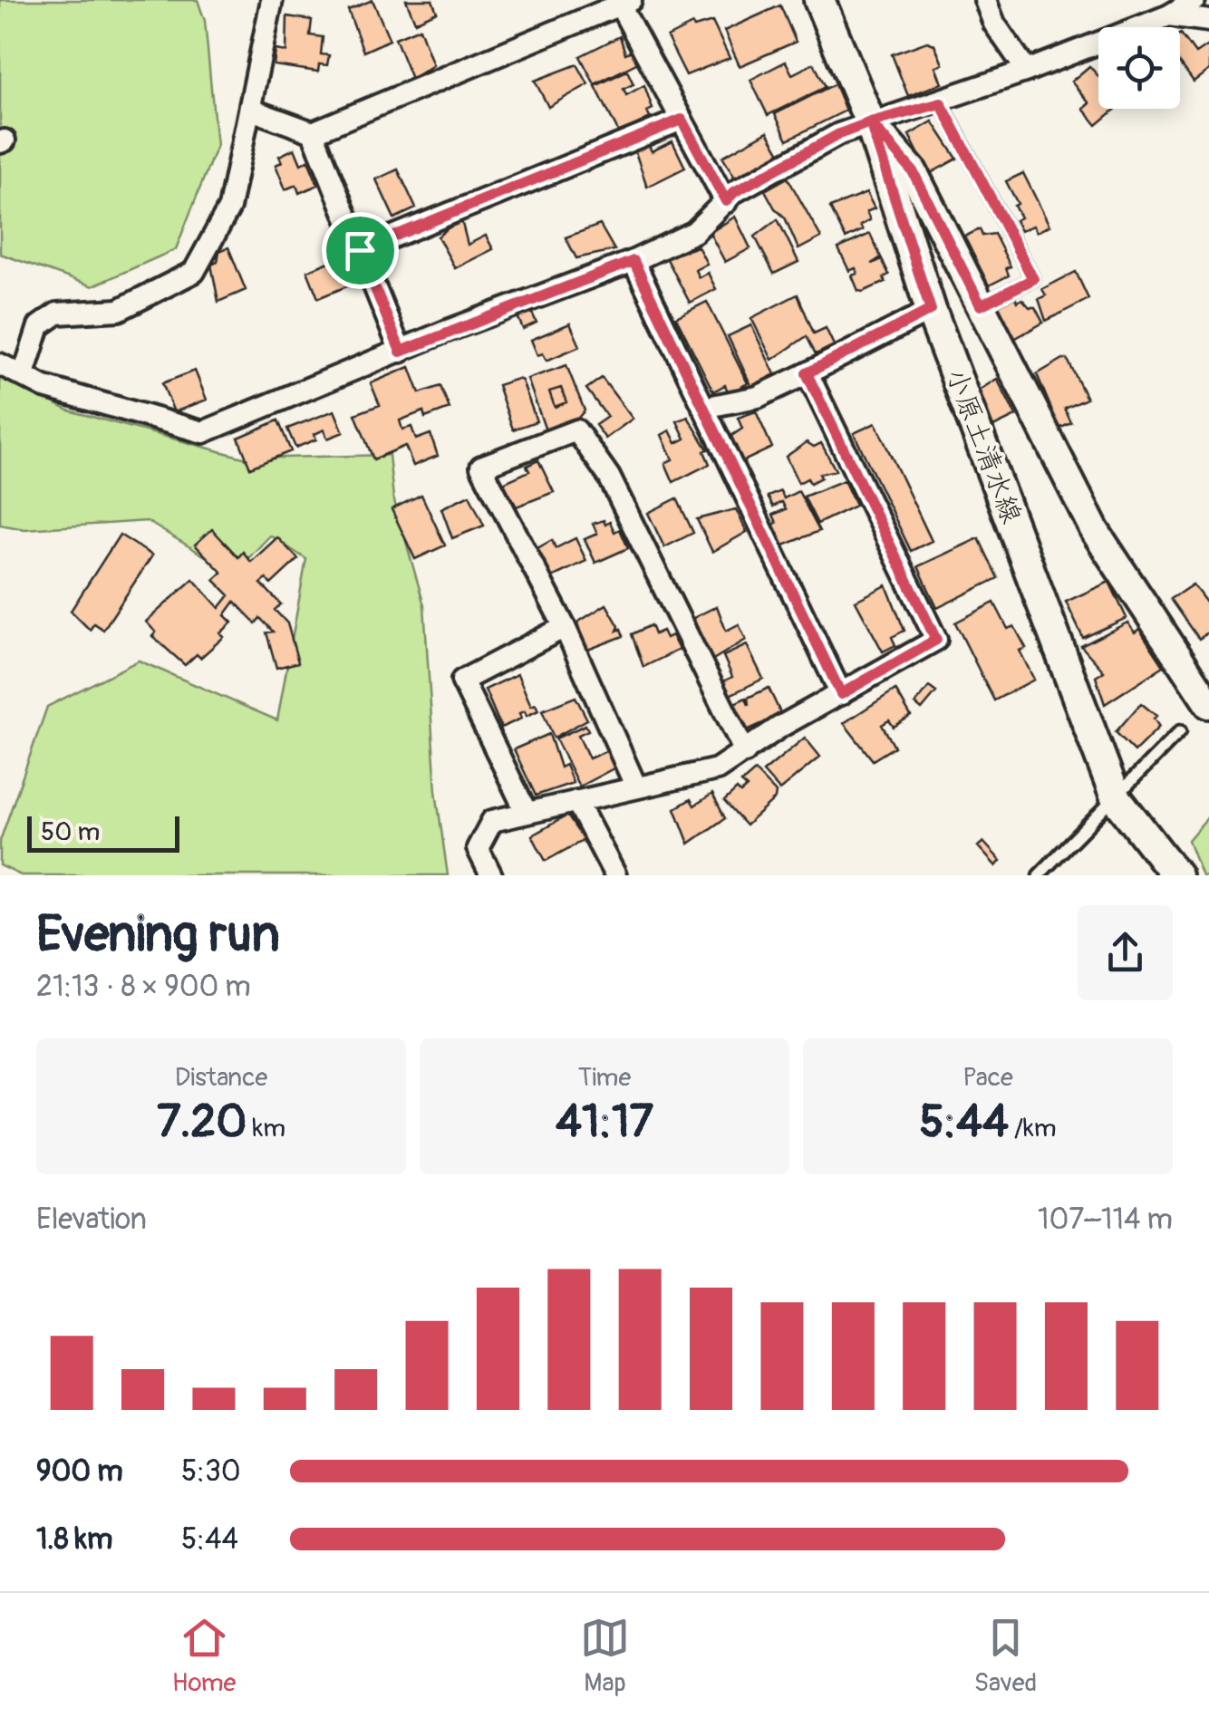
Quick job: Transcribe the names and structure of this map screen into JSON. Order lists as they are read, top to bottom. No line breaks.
{"streets":{"main road":["小原土清水線"]},"scale_bar":"50 m","page":{"scale":"50 m","heading":["Evening run","21:13 · 8 × 900 m"],"stats":[["Distance","7.20 km"],["Time","41:17"],["Pace","5:44 /km"]],"chart":["Elevation","107–114 m"],"list":[{"name":"900 m","note":"5:30"},{"name":"1.8 km","note":"5:44"}],"tabs":["Home","Map","Saved"]}}
